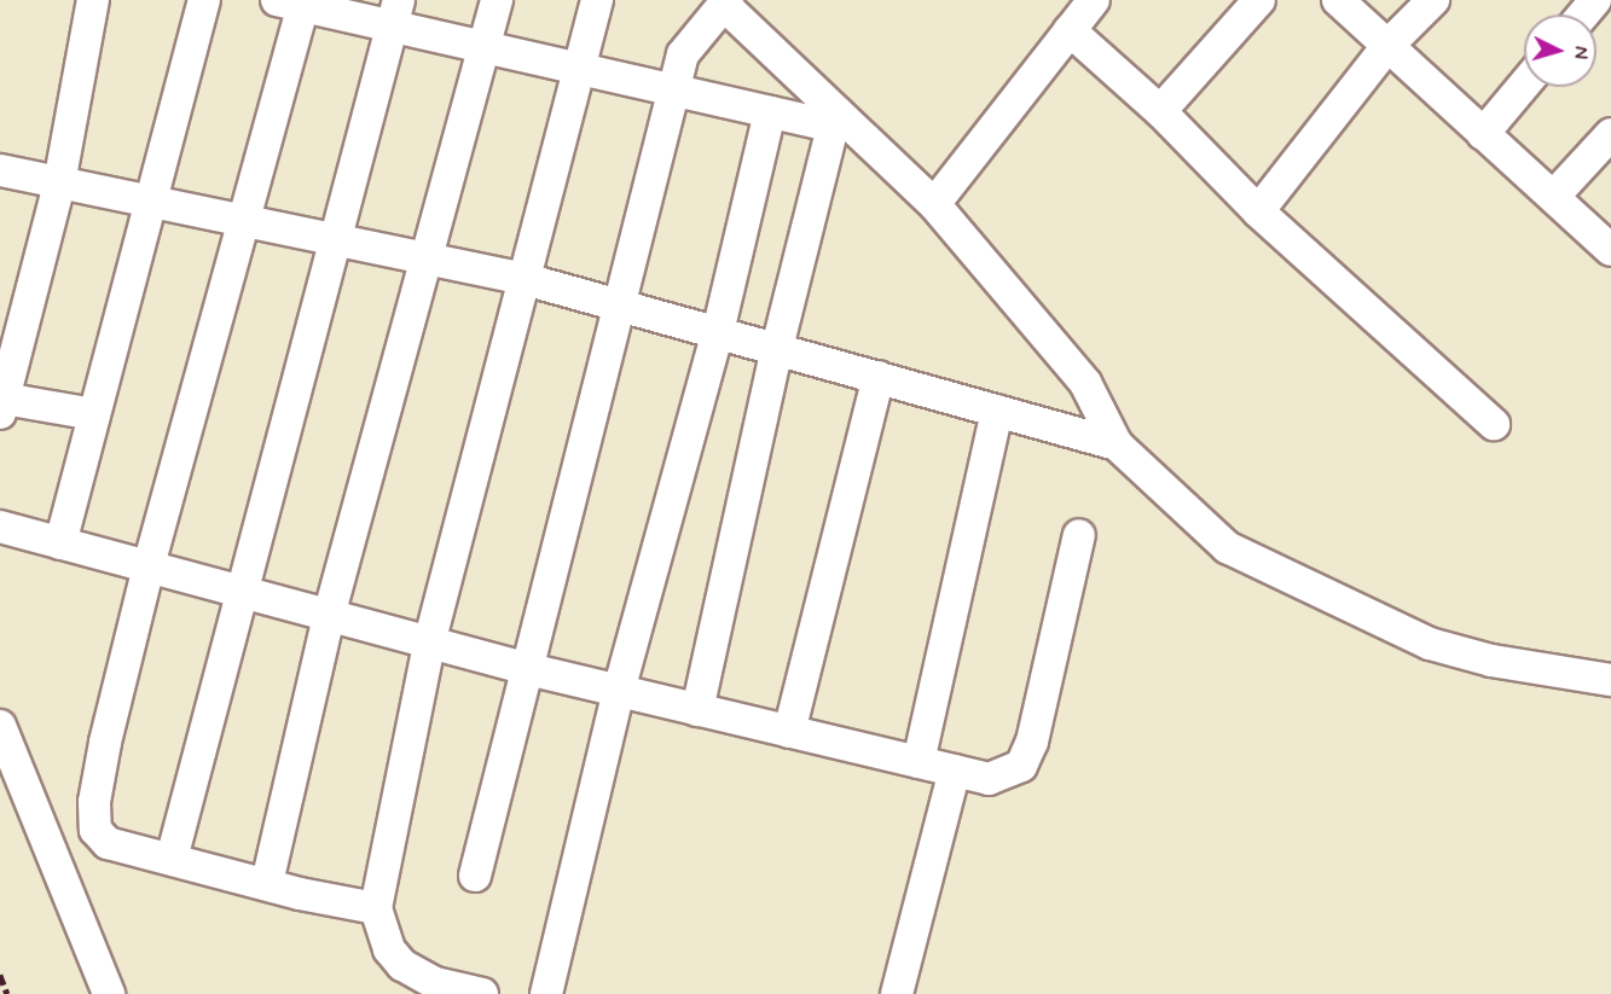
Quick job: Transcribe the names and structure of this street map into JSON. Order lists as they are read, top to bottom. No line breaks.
{"north":"right"}
